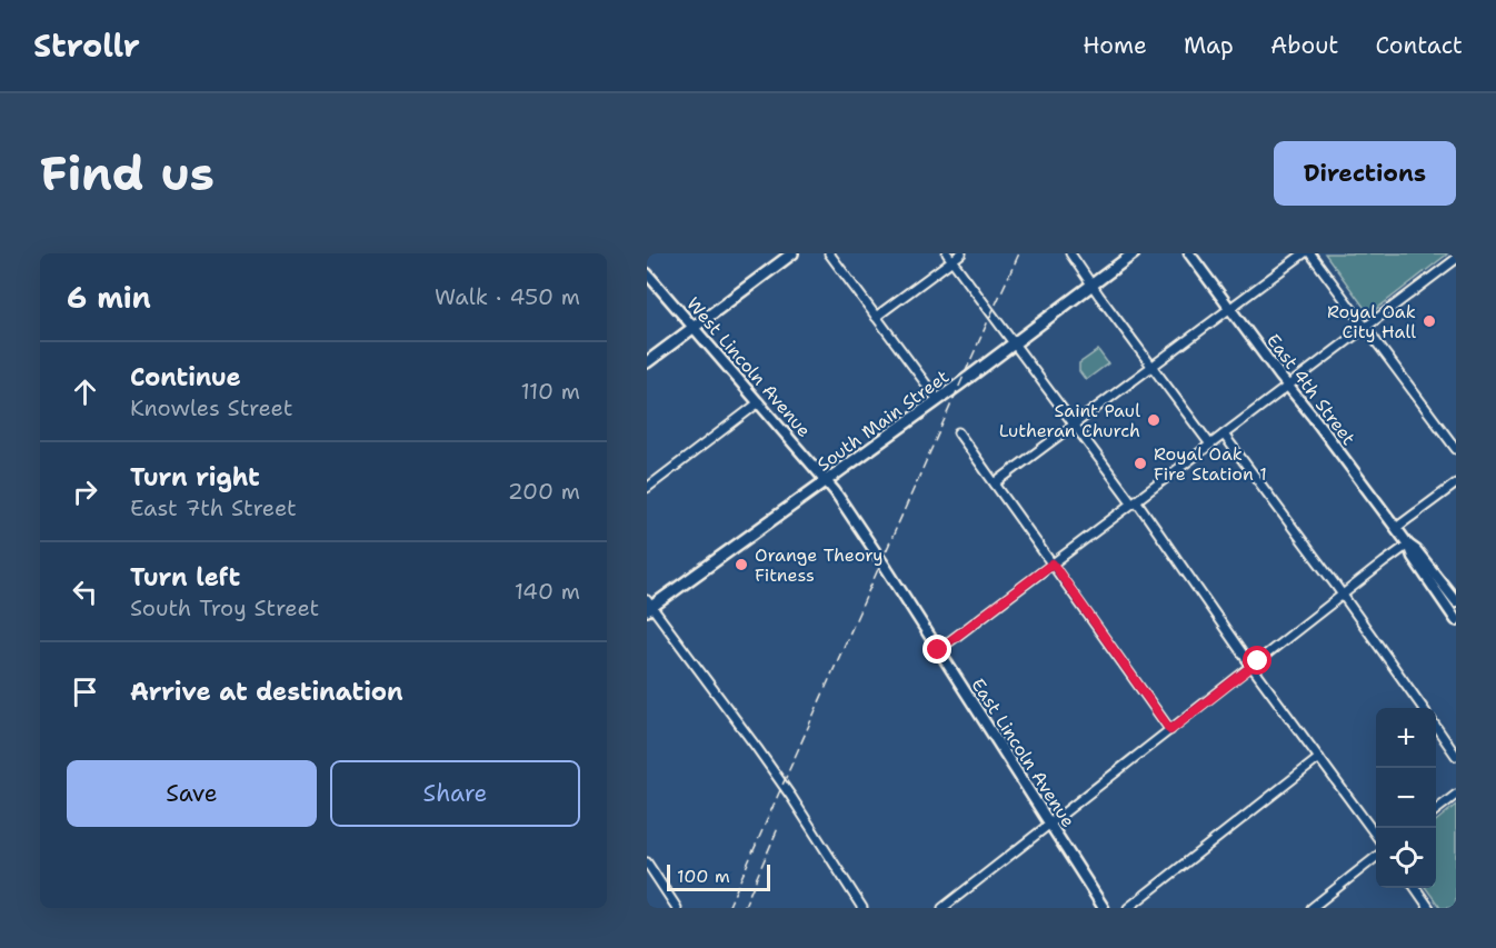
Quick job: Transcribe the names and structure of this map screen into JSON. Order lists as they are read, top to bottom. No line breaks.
{"streets":{"main road":["South Main Street"],"street":["West Lincoln Avenue","East 4th Street","East Lincoln Avenue"]},"crossings":[["West Lincoln Avenue","South Main Street"],["West Lincoln Avenue","East Lincoln Avenue"],["South Main Street","East Lincoln Avenue"]],"places":["Royal Oak City Hall","Saint Paul Lutheran Church","Royal Oak Fire Station 1","Orange Theory Fitness"],"scale_bar":"100 m","page":{"header":"Strollr","nav":["Home","Map","About","Contact"],"buttons":["Directions",["Save","Share"]],"title":"Find us","heading":["6 min","Walk · 450 m"],"list":[["Continue","Knowles Street","110 m"],["Turn right","East 7th Street","200 m"],["Turn left","South Troy Street","140 m"],"Arrive at destination"],"map_buttons":["+","−"],"scale":"100 m"}}
